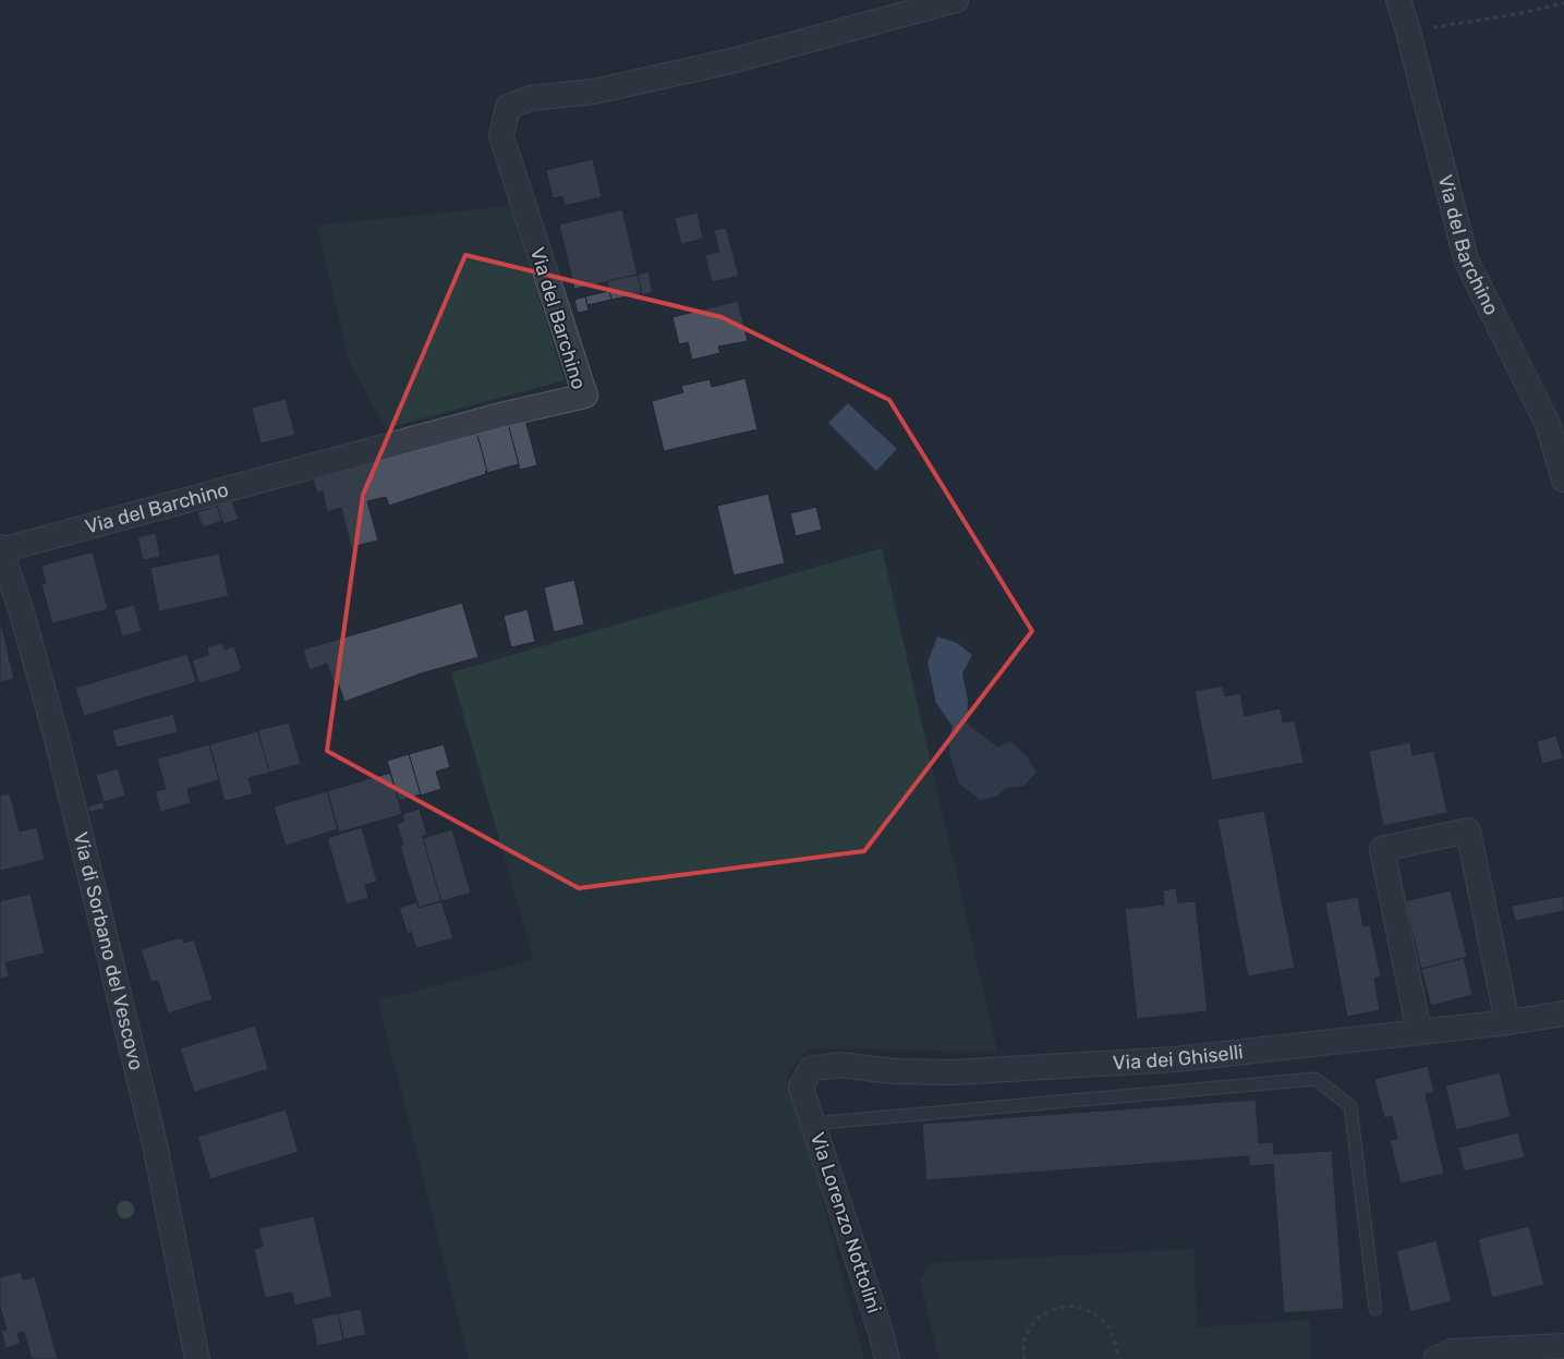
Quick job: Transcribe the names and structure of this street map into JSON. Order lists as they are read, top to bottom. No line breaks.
{"streets":{"street":["Via del Barchino","Via di Sorbano del Vescovo","Via dei Ghiselli","Via Lorenzo Nottolini"]},"crossings":[["Via del Barchino","Via di Sorbano del Vescovo"],["Via dei Ghiselli","Via Lorenzo Nottolini"]]}
